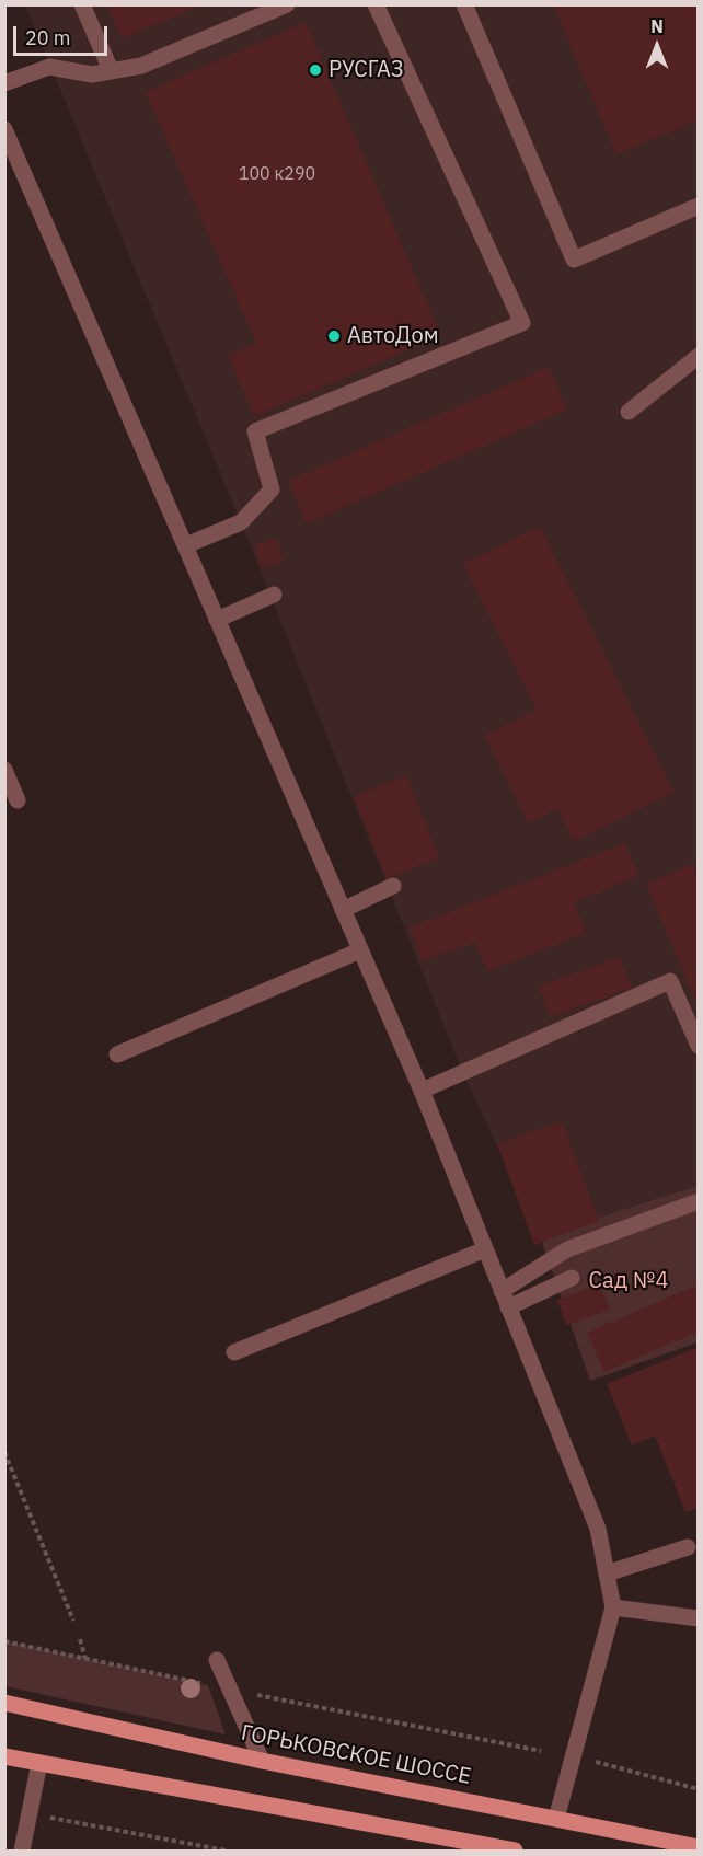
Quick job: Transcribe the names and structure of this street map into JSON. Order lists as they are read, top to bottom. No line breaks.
{"streets":{"main road":["ГОРЬКОВСКОЕ ШОССЕ"]},"parks":["Сад №4"],"places":["РУСГАЗ","АвтоДом"],"house_numbers":["100 к290"],"scale_bar":"20 m","north":"top"}
